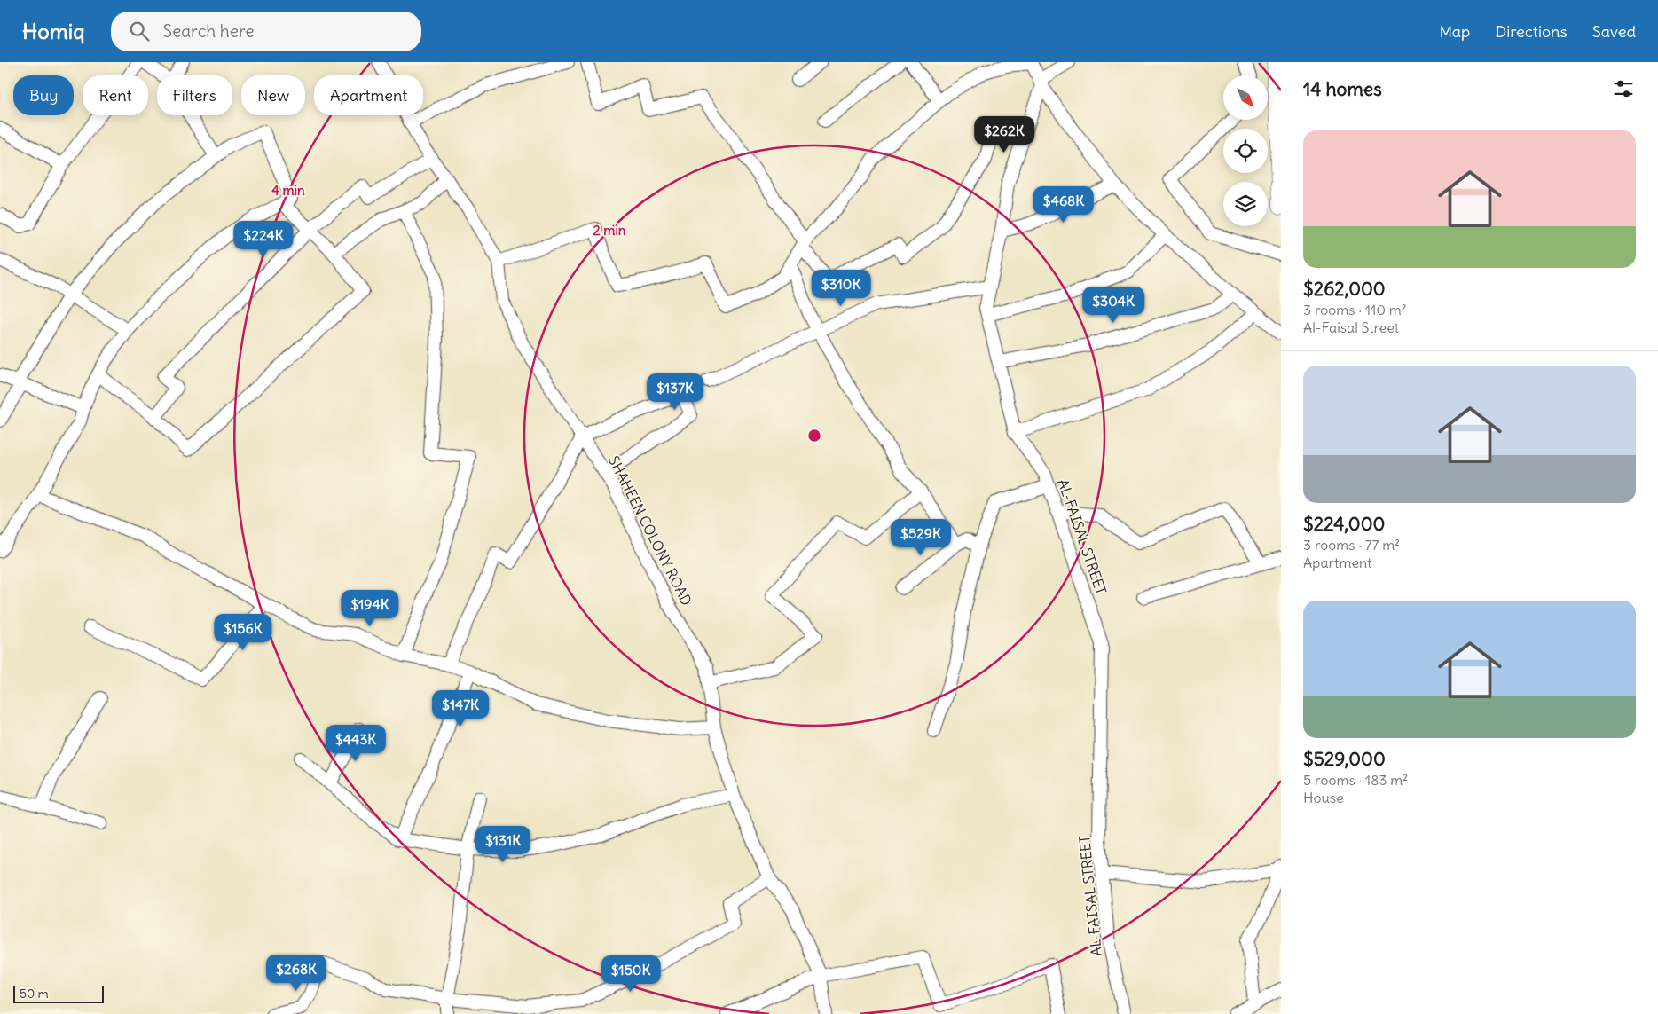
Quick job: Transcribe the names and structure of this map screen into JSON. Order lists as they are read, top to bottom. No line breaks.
{"streets":{"street":["SHAHEEN COLONY ROAD","AL-FAISAL STREET"]},"scale_bar":"50 m","north":"bottom right","page":{"header":"Homiq","search":"Search here","nav":["Map","Directions","Saved"],"heading":"14 homes","chip":["Buy","Rent","Filters","New","Apartment"],"list":[{"name":"$262,000","note":"3 rooms · 110 m² · Al-Faisal Street"},{"name":"$224,000","note":"3 rooms · 77 m² · Apartment"},{"name":"$529,000","note":"5 rooms · 183 m² · House"}],"price":["$262K","$468K","$224K","$310K","$304K","$137K","$529K","$194K","$156K","$147K","$443K","$131K","$268K","$150K"],"scale":"50 m"},"rings":["4 min","2 min"]}
